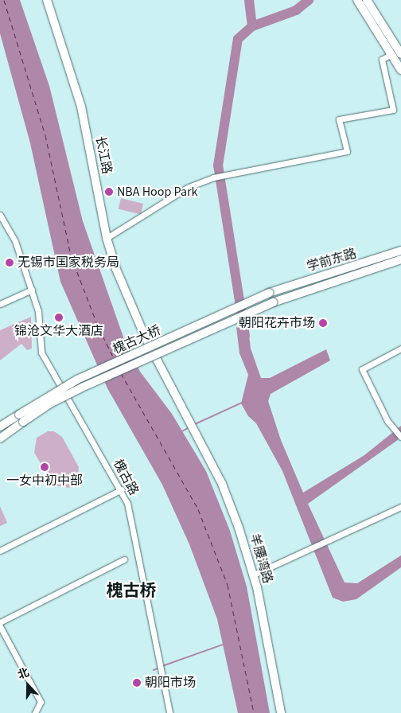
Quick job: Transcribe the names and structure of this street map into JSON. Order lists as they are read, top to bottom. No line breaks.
{"streets":{"main road":["长江路","学前东路","槐古大桥","羊腰湾路"],"street":["槐古路"]},"crossings":[["长江路","羊腰湾路"],["学前东路","槐古大桥"]],"districts":["槐古桥"],"places":["NBA Hoop Park","无锡市国家税务局","锦沧文华大酒店","朝阳花卉市场","一女中初中部","朝阳市场"],"north":"top"}
